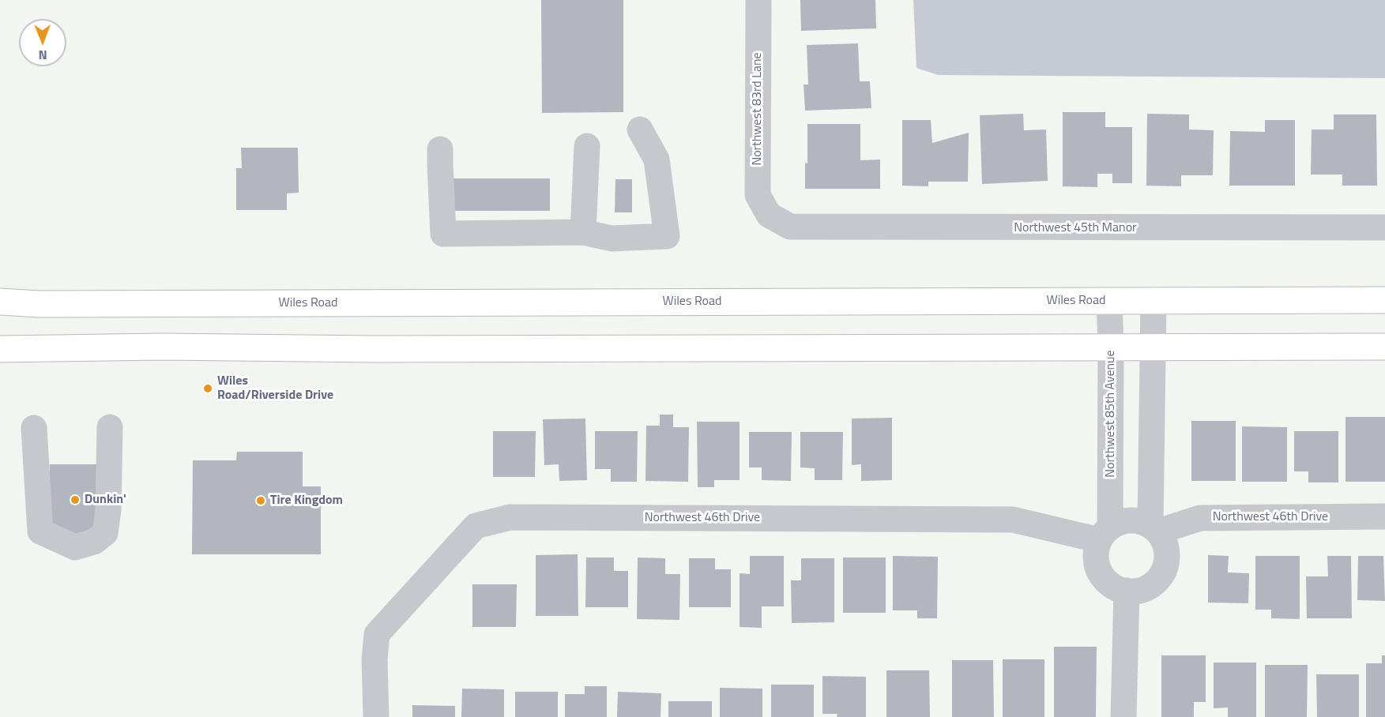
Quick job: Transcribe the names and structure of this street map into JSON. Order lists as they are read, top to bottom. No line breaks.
{"streets":{"main road":["Wiles Road"],"street":["Northwest 83rd Lane","Northwest 45th Manor","Northwest 85th Avenue","Northwest 46th Drive"]},"crossings":[["Northwest 83rd Lane","Northwest 45th Manor"],["Wiles Road","Northwest 85th Avenue"],["Northwest 85th Avenue","Northwest 46th Drive"]],"places":["Wiles Road/Riverside Drive","Dunkin'","Tire Kingdom"],"north":"bottom"}
